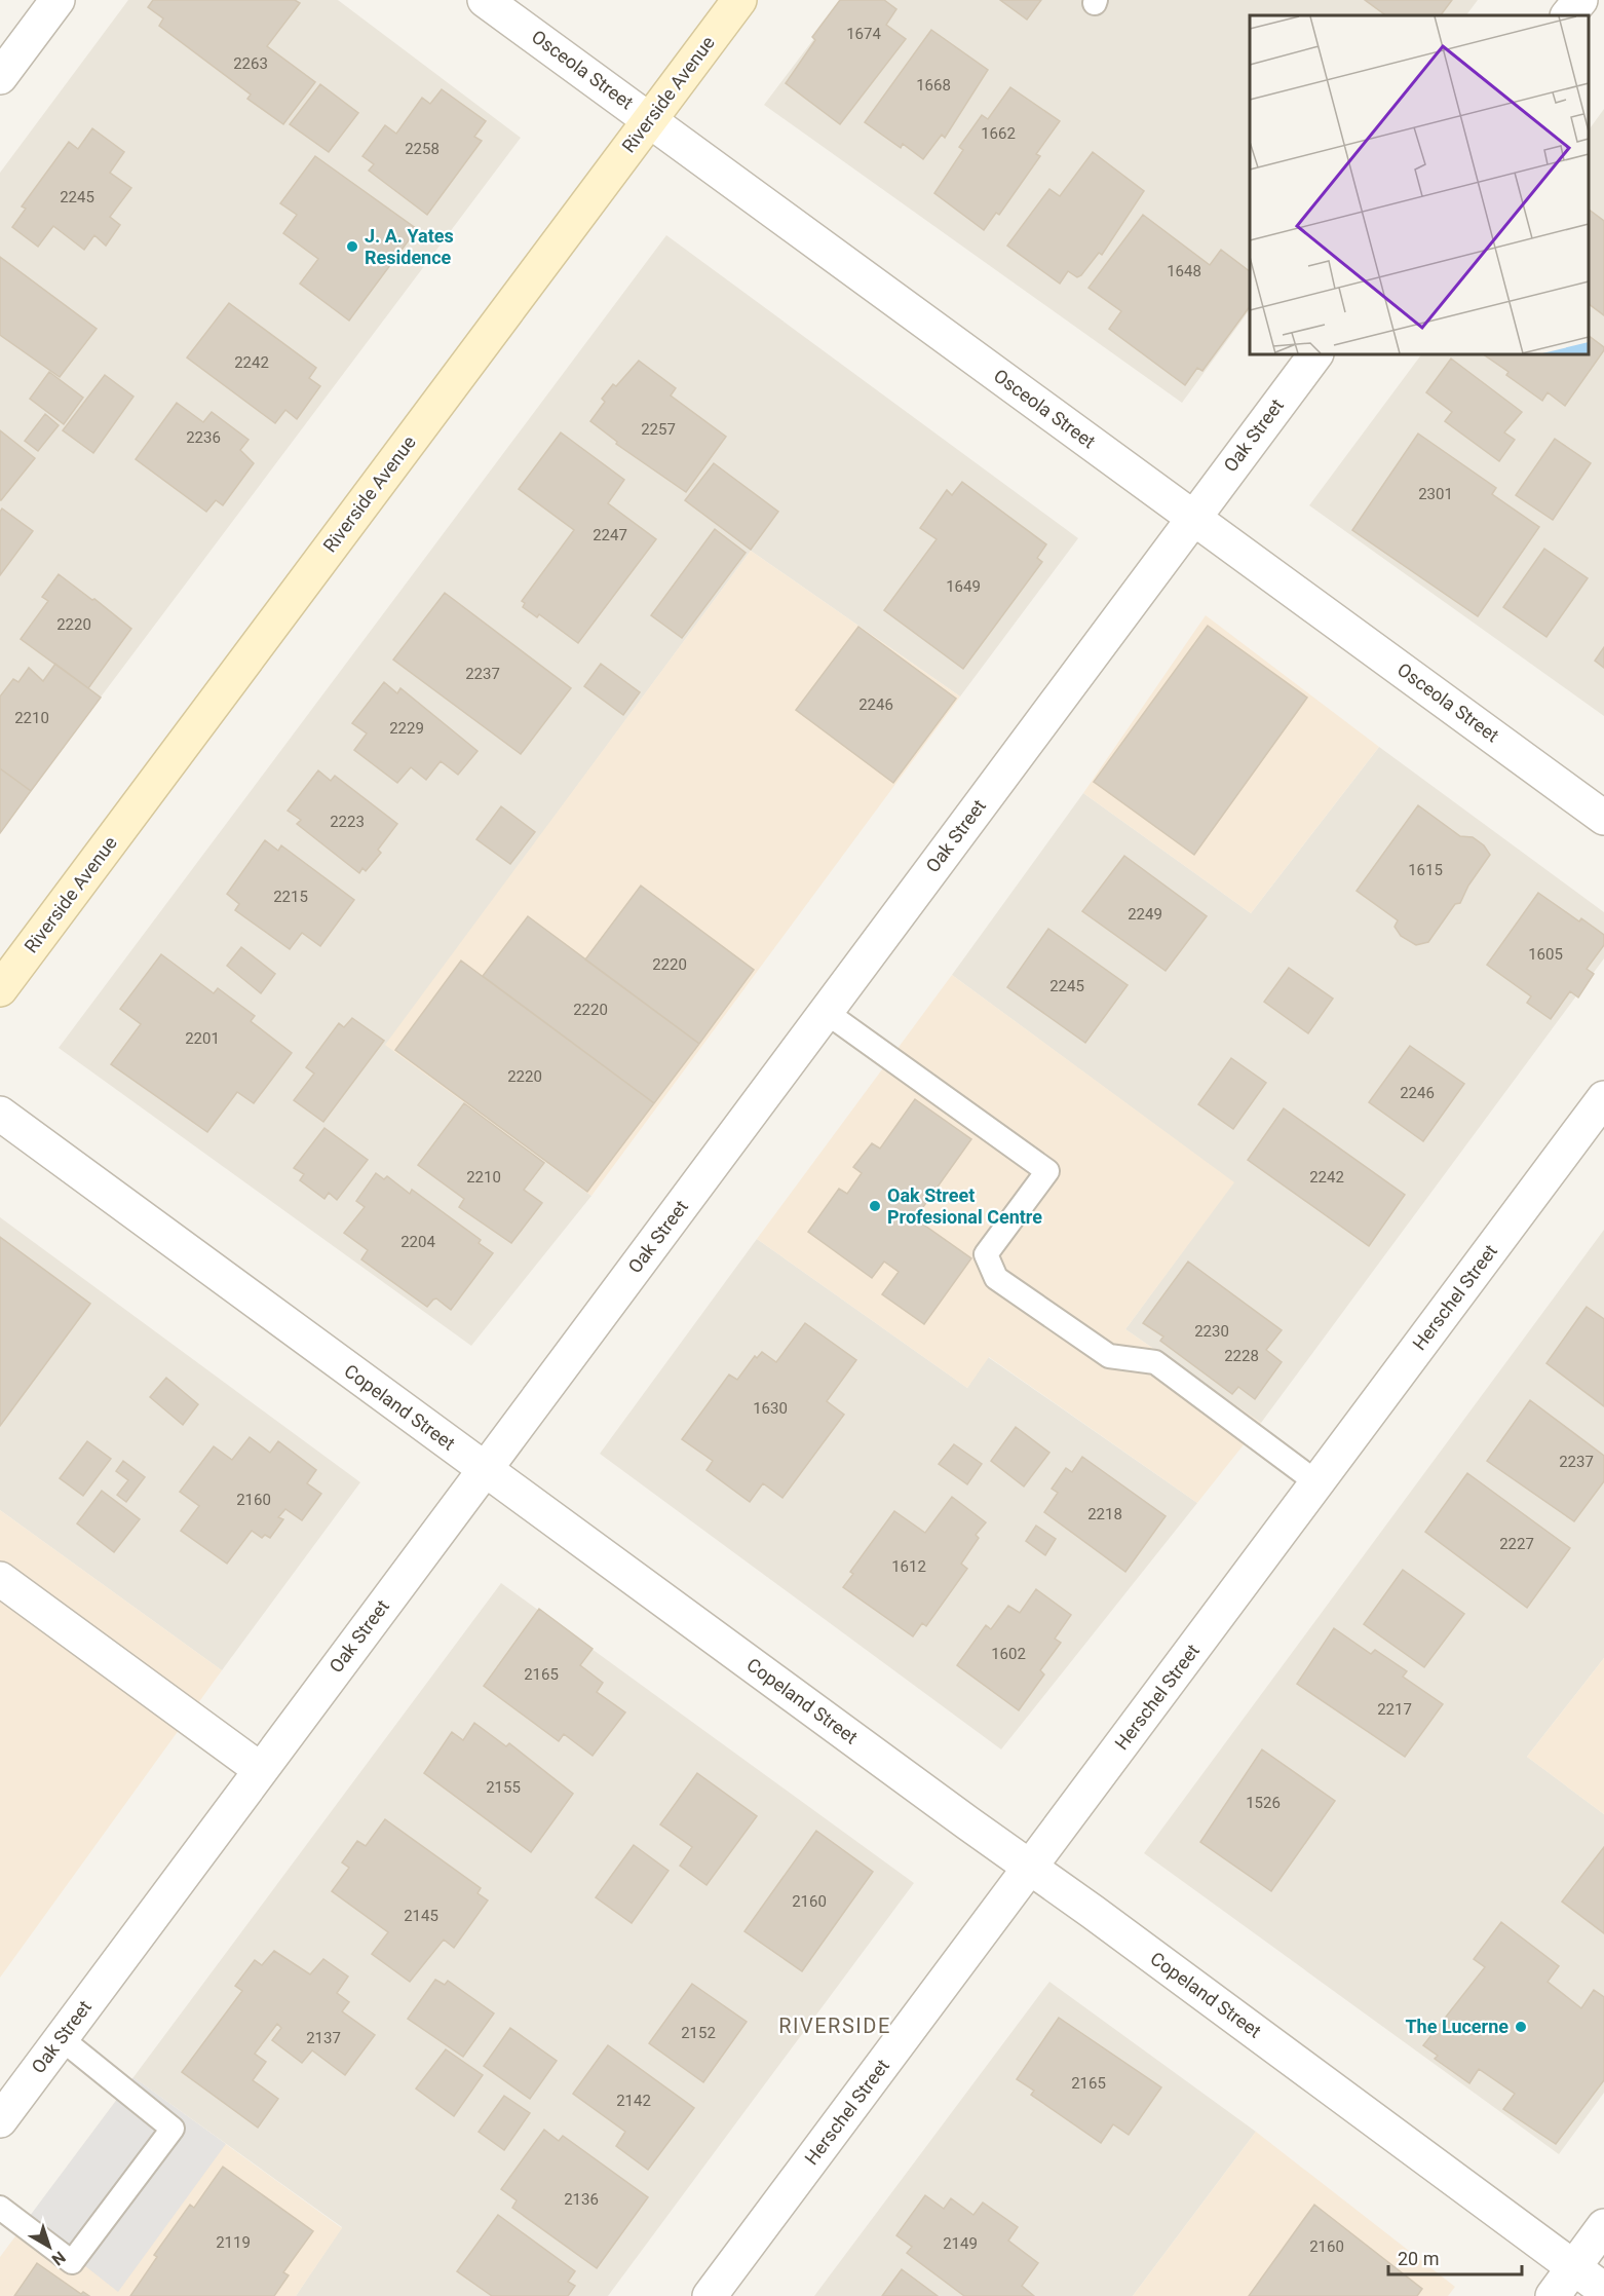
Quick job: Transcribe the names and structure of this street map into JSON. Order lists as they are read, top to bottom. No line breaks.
{"streets":{"main road":["Riverside Avenue"],"street":["Osceola Street","Oak Street","Herschel Street","Copeland Street"]},"crossings":[["Osceola Street","Riverside Avenue"],["Osceola Street","Oak Street"],["Oak Street","Copeland Street"],["Herschel Street","Copeland Street"]],"districts":["RIVERSIDE"],"places":["J. A. Yates Residence","Oak Street Profesional Centre","The Lucerne"],"house_numbers":["1674","2263","1668","1662","2258","2245","1648","2242","2257","2236","2301","2247","1649","2220","2237","2246","2210","2229","2223","1615","2215","2249","1605","2220","2245","2220","2201","2220","2246","2210","2242","2204","2230","2228","1630","2237","2160","2218","2227","1612","1602","2165","2217","2155","1526","2160","2145","2152","2137","2165","2142","2136","2119","2149","2160"],"scale_bar":"20 m","north":"bottom right"}
